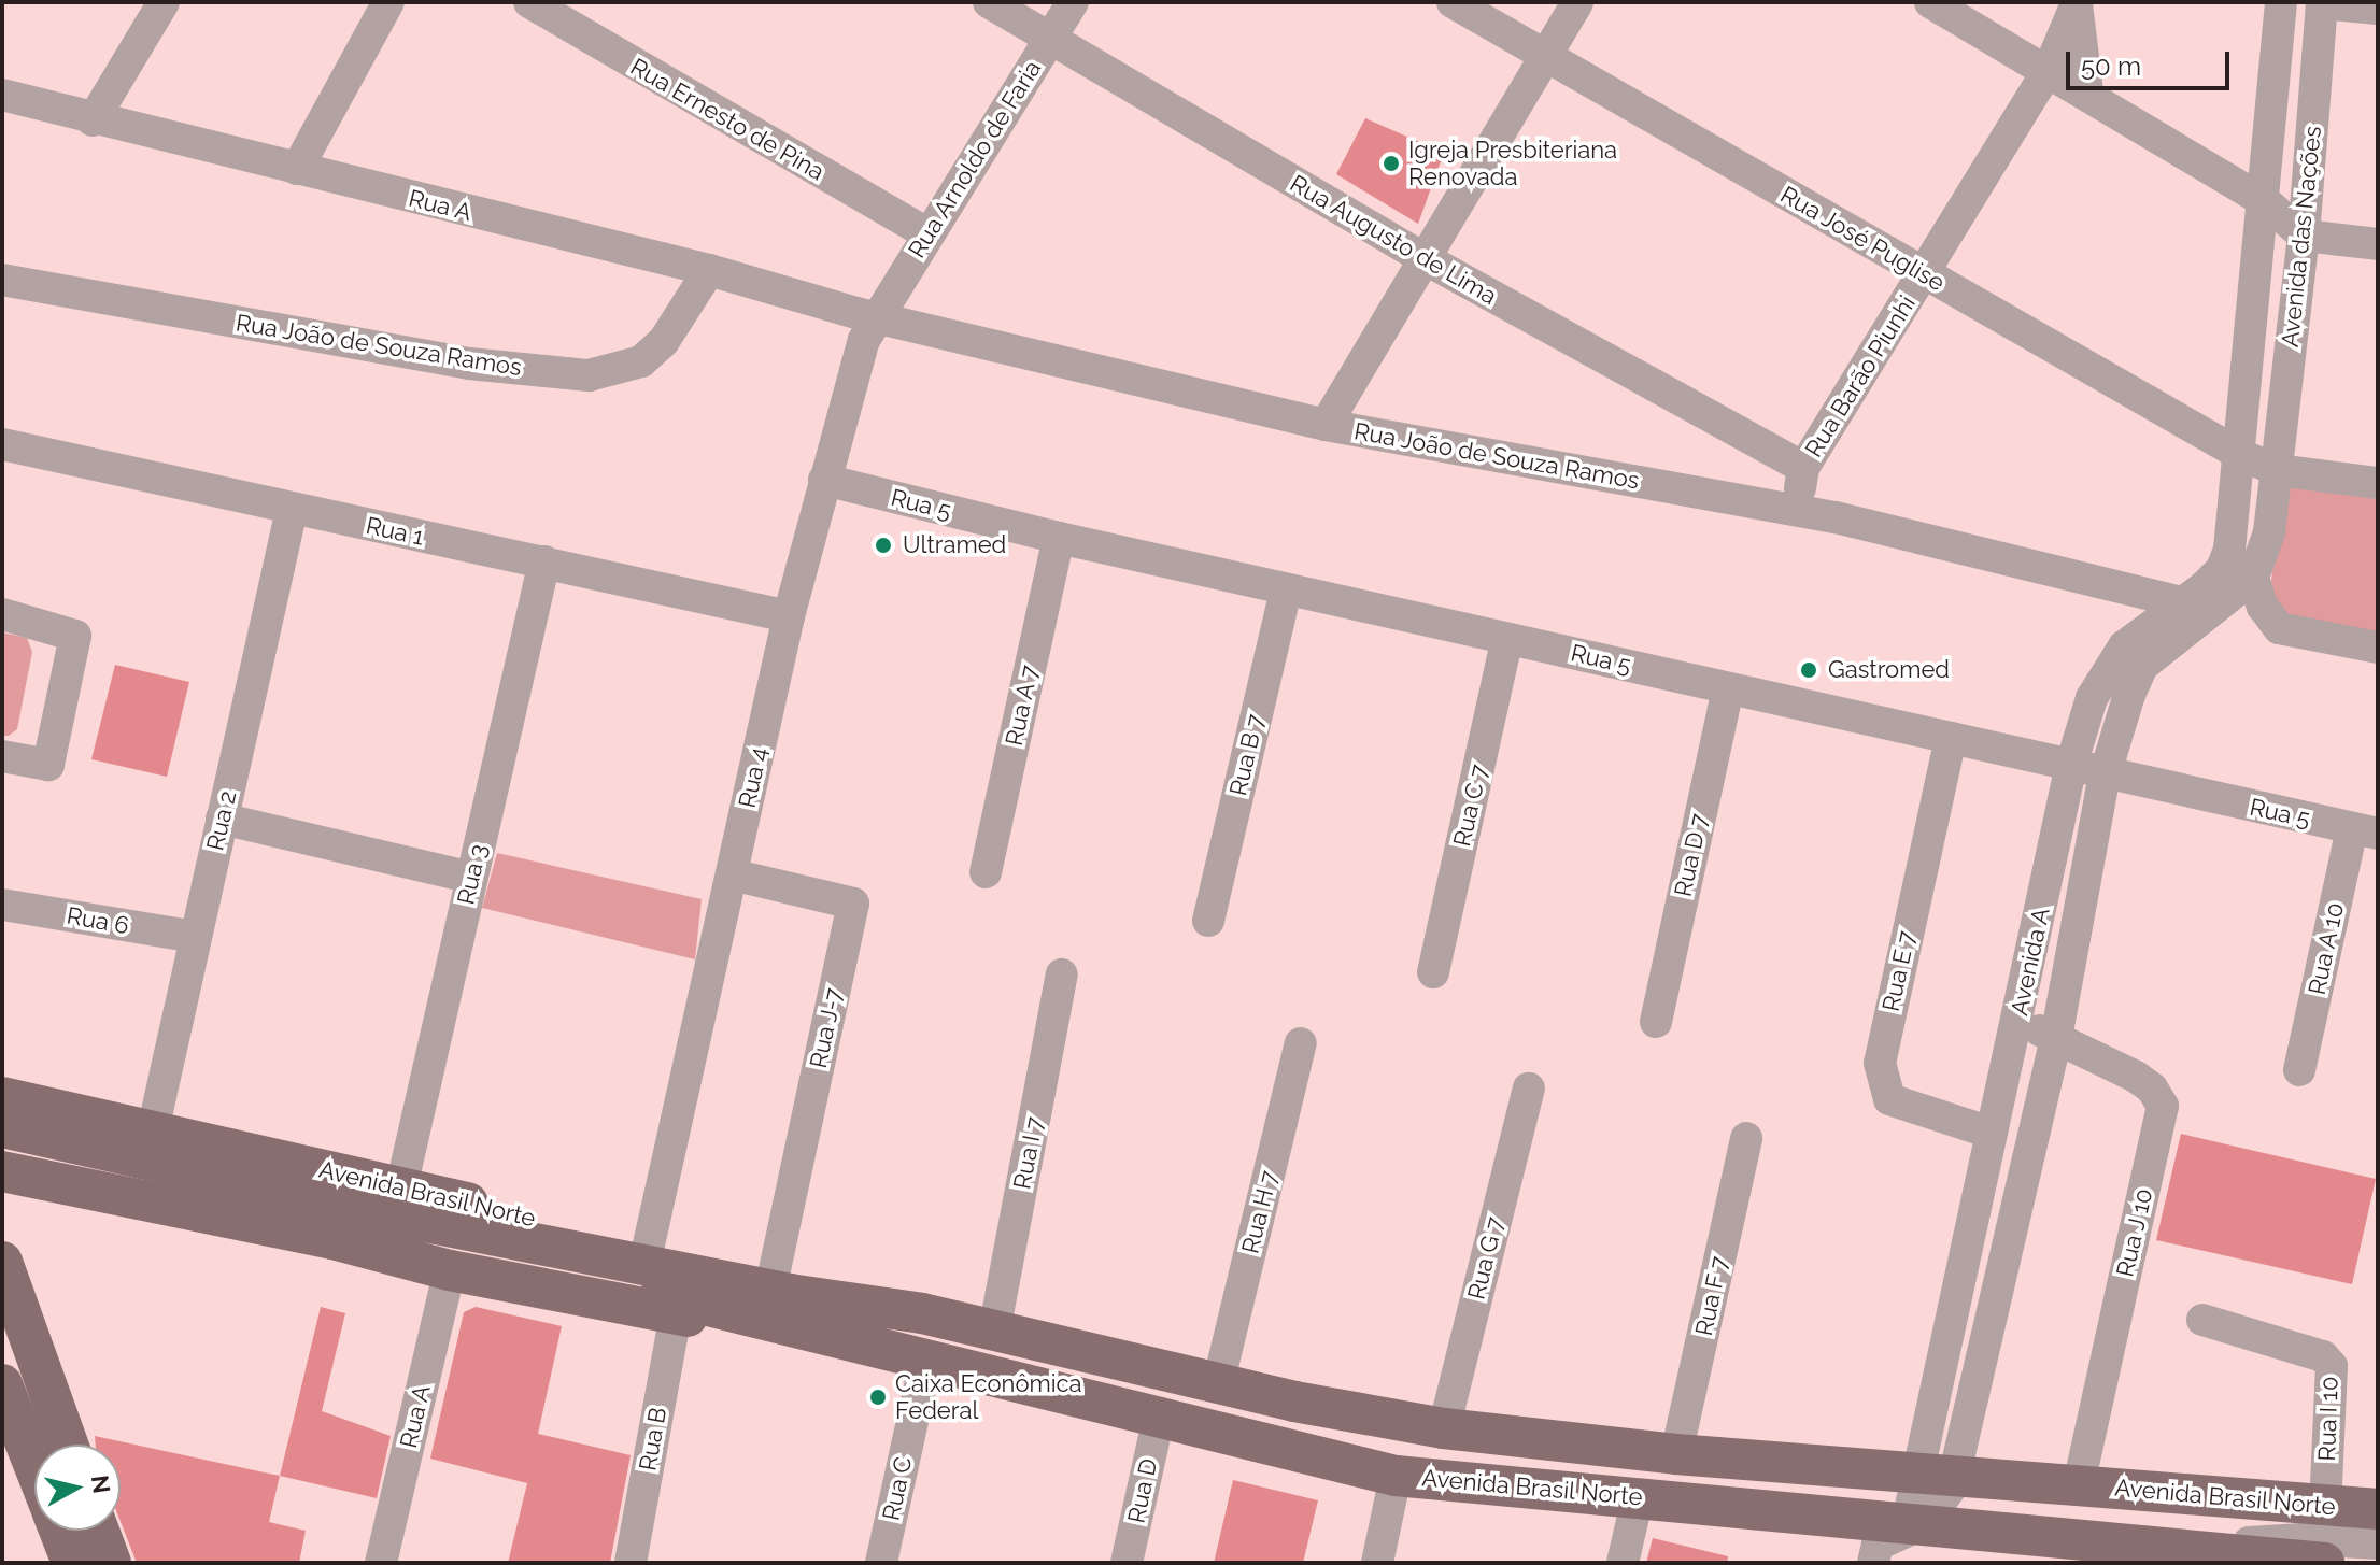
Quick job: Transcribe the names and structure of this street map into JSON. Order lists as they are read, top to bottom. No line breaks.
{"streets":{"main road":["Avenida Brasil Norte"],"street":["Rua Ernesto de Pina","Rua Arnoldo de Faria","Rua A","Avenida das Nações","Rua José Puglise","Rua Augusto de Lima","Rua João de Souza Ramos","Rua Barão Piunhi","Rua 5","Rua 1","Rua A 7","Rua B 7","Rua 4","Rua C 7","Rua 2","Rua D 7","Rua 3","Rua 6","Rua A 10","Avenida A","Rua E 7","Rua J-7","Rua I 7","Rua H 7","Rua J 10","Rua G 7","Rua F 7","Rua I 10","Rua B","Rua C","Rua D"]},"crossings":[["Rua Ernesto de Pina","Rua Arnoldo de Faria"],["Rua Arnoldo de Faria","Rua A"],["Rua Arnoldo de Faria","Rua Augusto de Lima"],["Rua Arnoldo de Faria","Rua João de Souza Ramos"],["Rua Arnoldo de Faria","Rua 4"],["Rua A","Rua João de Souza Ramos"],["Rua A","Rua 4"],["Rua A","Avenida Brasil Norte"],["Avenida das Nações","Rua José Puglise"],["Avenida das Nações","Avenida A"],["Rua José Puglise","Rua Barão Piunhi"],["Rua José Puglise","Avenida A"],["Rua Augusto de Lima","Rua Barão Piunhi"],["Rua João de Souza Ramos","Rua Barão Piunhi"],["Rua João de Souza Ramos","Rua 4"],["Rua João de Souza Ramos","Avenida A"],["Rua 5","Rua A 7"],["Rua 5","Rua B 7"],["Rua 5","Rua 4"],["Rua 5","Rua C 7"],["Rua 5","Rua D 7"],["Rua 5","Rua A 10"],["Rua 5","Avenida A"],["Rua 5","Rua E 7"],["Rua 1","Rua 4"],["Rua 1","Rua 2"],["Rua 1","Rua 3"],["Rua 4","Rua J-7"],["Rua 4","Avenida Brasil Norte"],["Rua 2","Rua 6"],["Rua 2","Avenida Brasil Norte"],["Rua 3","Avenida Brasil Norte"],["Avenida A","Rua E 7"],["Avenida A","Avenida Brasil Norte"],["Avenida A","Rua J 10"],["Rua J-7","Avenida Brasil Norte"],["Rua I 7","Avenida Brasil Norte"],["Avenida Brasil Norte","Rua H 7"],["Avenida Brasil Norte","Rua J 10"],["Avenida Brasil Norte","Rua G 7"],["Avenida Brasil Norte","Rua F 7"],["Avenida Brasil Norte","Rua I 10"],["Avenida Brasil Norte","Rua B"],["Avenida Brasil Norte","Rua C"],["Avenida Brasil Norte","Rua D"]],"places":["Igreja Presbiteriana Renovada","Ultramed","Gastromed","Caixa Econômica Federal"],"scale_bar":"50 m","north":"right"}
